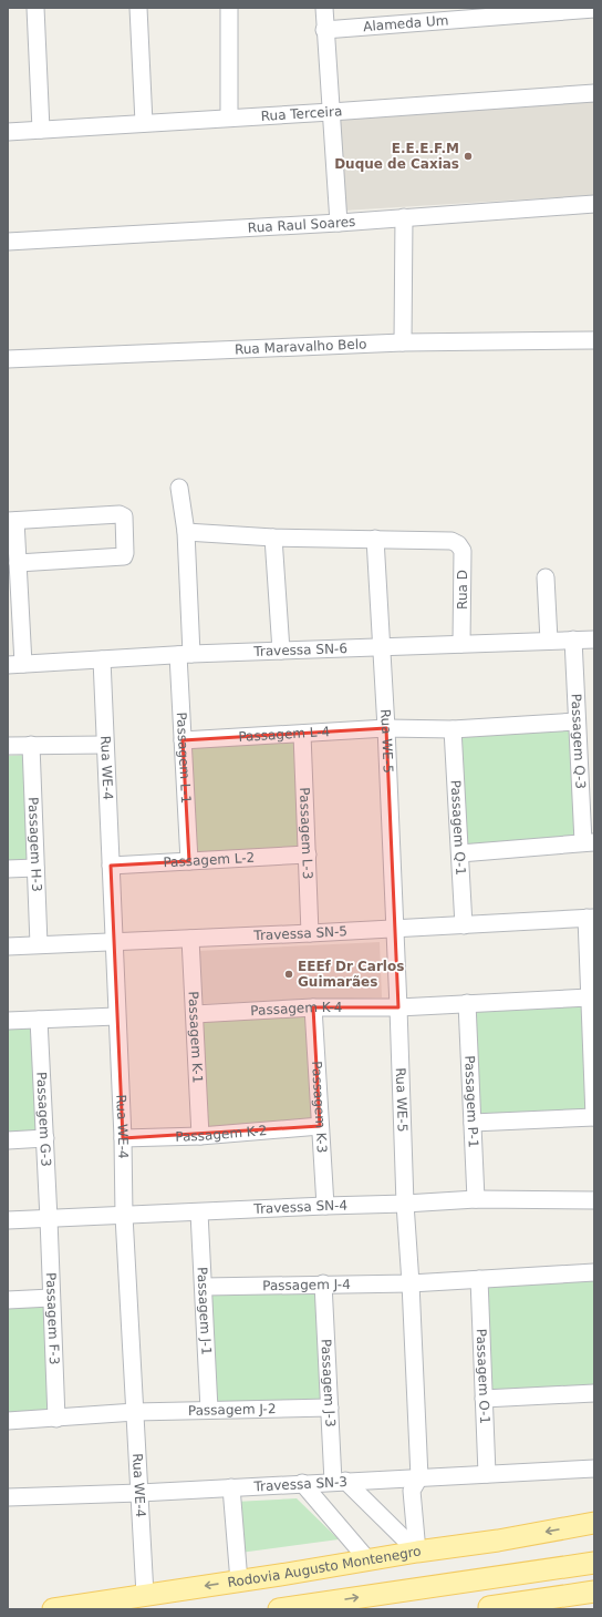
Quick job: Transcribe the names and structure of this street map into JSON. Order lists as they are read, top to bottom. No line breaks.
{"streets":{"main road":["Rodovia Augusto Montenegro"],"street":["Alameda Um","Rua Terceira","Rua Raul Soares","Rua Maravalho Belo","Rua D","Travessa SN-6","Passagem L-4","Rua WE-5","Passagem Q-3","Passagem L-1","Rua WE-4","Passagem Q-1","Passagem L-3","Passagem H-3","Passagem L-2","Travessa SN-5","Passagem K-4","Passagem K-1","Passagem P-1","Passagem K-3","Passagem G-3","Passagem K-2","Travessa SN-4","Passagem J-4","Passagem J-1","Passagem F-3","Passagem O-1","Passagem J-3","Passagem J-2","Travessa SN-3"]},"crossings":[["Rua D","Travessa SN-6"],["Rua D","Rua WE-5"],["Travessa SN-6","Rua WE-5"],["Travessa SN-6","Passagem Q-3"],["Travessa SN-6","Passagem L-1"],["Travessa SN-6","Rua WE-4"],["Passagem L-4","Rua WE-5"],["Passagem L-4","Passagem Q-3"],["Passagem L-4","Passagem L-1"],["Passagem L-4","Passagem Q-1"],["Passagem L-4","Passagem L-3"],["Rua WE-5","Travessa SN-5"],["Rua WE-5","Passagem K-4"],["Rua WE-5","Travessa SN-4"],["Rua WE-5","Passagem J-4"],["Rua WE-5","Travessa SN-3"],["Rua WE-5","Rodovia Augusto Montenegro"],["Passagem L-1","Passagem L-2"],["Rua WE-4","Passagem L-2"],["Rua WE-4","Travessa SN-5"],["Rua WE-4","Passagem K-2"],["Rua WE-4","Travessa SN-4"],["Rua WE-4","Passagem J-2"],["Rua WE-4","Travessa SN-3"],["Rua WE-4","Rodovia Augusto Montenegro"],["Passagem Q-1","Travessa SN-5"],["Passagem L-3","Passagem L-2"],["Passagem L-3","Travessa SN-5"],["Passagem H-3","Travessa SN-5"],["Travessa SN-5","Passagem K-1"],["Passagem K-4","Passagem K-1"],["Passagem K-4","Passagem P-1"],["Passagem K-4","Passagem K-3"],["Passagem K-1","Passagem K-2"],["Passagem P-1","Travessa SN-4"],["Passagem K-3","Passagem K-2"],["Passagem K-3","Travessa SN-4"],["Passagem G-3","Travessa SN-4"],["Passagem G-3","Passagem F-3"],["Travessa SN-4","Passagem J-1"],["Travessa SN-4","Passagem F-3"],["Passagem J-4","Passagem J-1"],["Passagem J-4","Passagem O-1"],["Passagem J-4","Passagem J-3"],["Passagem J-1","Passagem J-2"],["Passagem F-3","Passagem J-2"],["Passagem O-1","Travessa SN-3"],["Passagem J-3","Passagem J-2"],["Passagem J-3","Travessa SN-3"]],"places":["E.E.E.F.M Duque de Caxias","EEEf Dr Carlos Guimarães"]}
